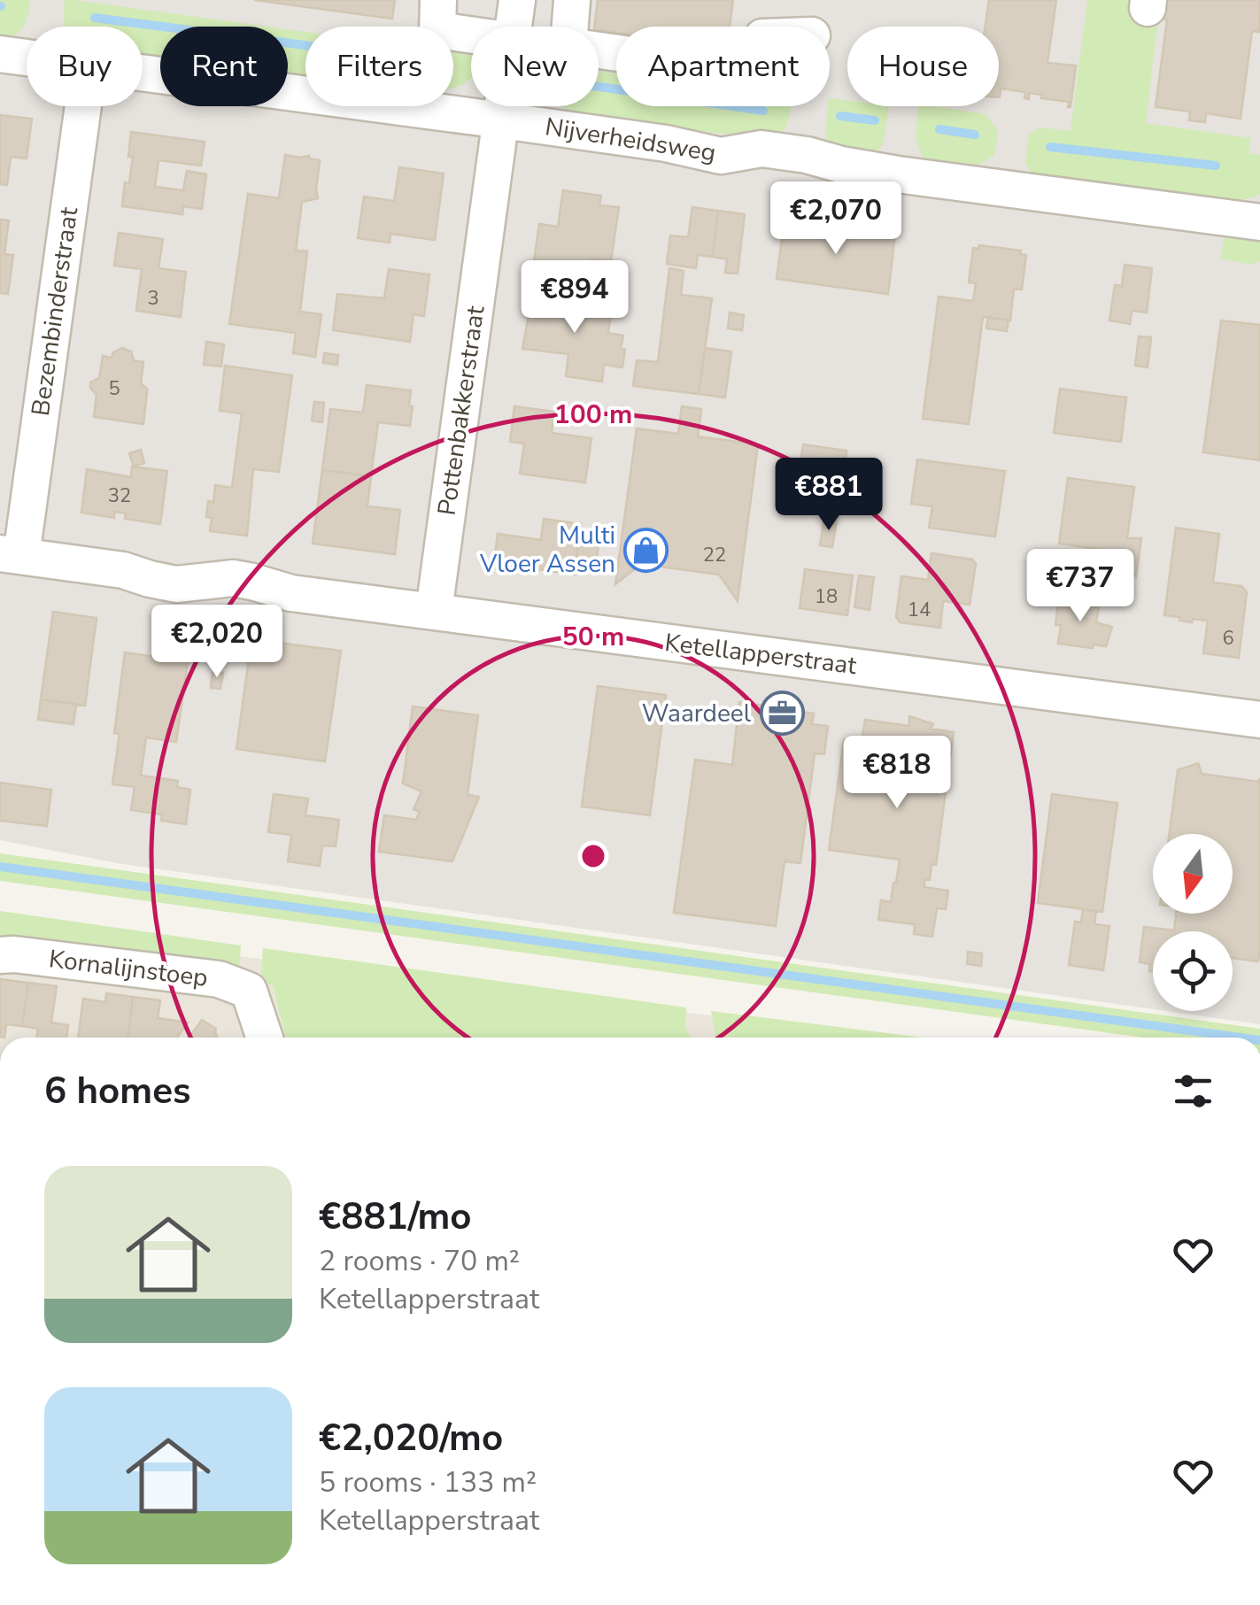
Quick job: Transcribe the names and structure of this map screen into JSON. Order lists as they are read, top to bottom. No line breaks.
{"streets":{"street":["Nijverheidsweg","Bezembinderstraat","Pottenbakkerstraat","Ketellapperstraat","Kornalijnstoep"]},"crossings":[["Nijverheidsweg","Pottenbakkerstraat"],["Bezembinderstraat","Ketellapperstraat"],["Pottenbakkerstraat","Ketellapperstraat"]],"places":{"shop":["Multi Vloer Assen"],"office":["Waardeel"]},"house_numbers":["3","5","32","22","18","14","6"],"north":"bottom","page":{"chip":["Buy","Rent","Filters","New","Apartment","House"],"price":["€2,070","€894","€881","€737","€2,020","€818"],"heading":"6 homes","list":[{"name":"€881/mo","note":"2 rooms · 70 m² · Ketellapperstraat"},{"name":"€2,020/mo","note":"5 rooms · 133 m² · Ketellapperstraat"}]},"rings":["100 m","50 m"]}
